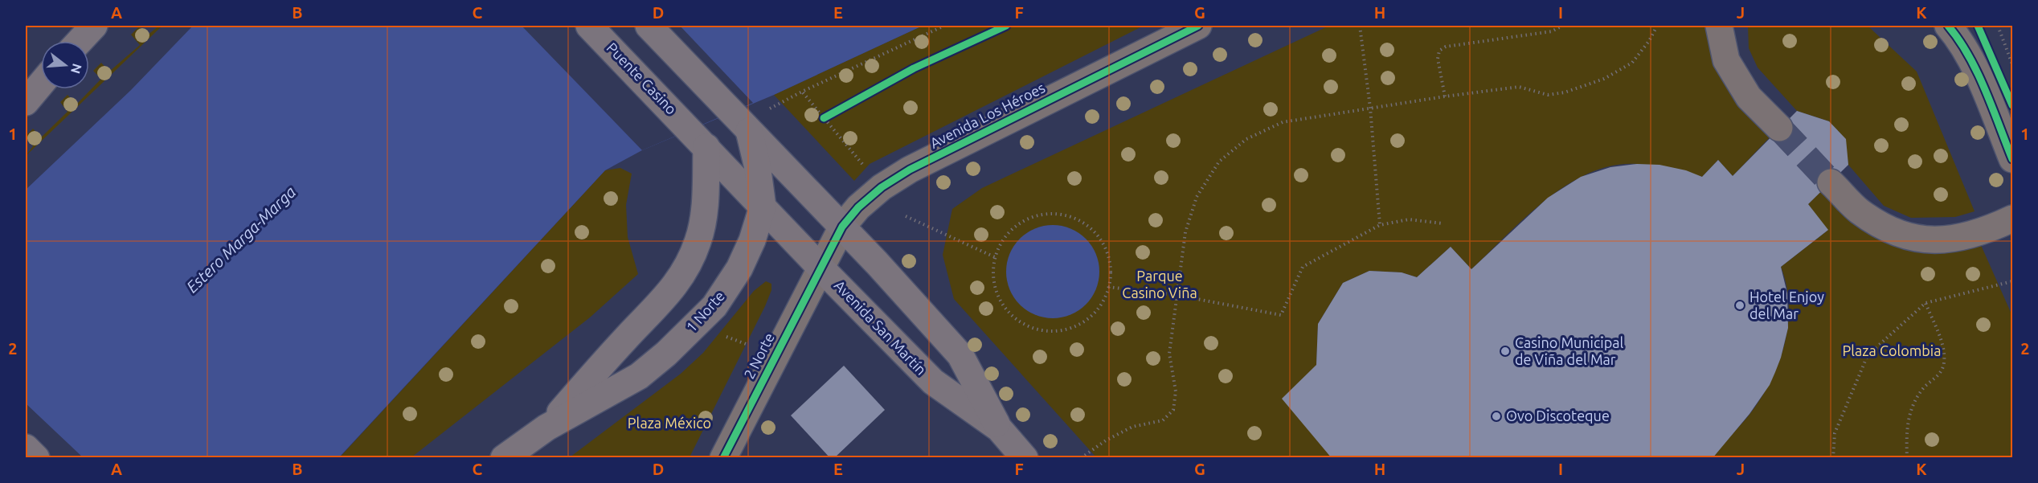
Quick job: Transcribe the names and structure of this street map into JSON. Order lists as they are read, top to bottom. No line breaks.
{"streets":{"main road":["Puente Casino","1 Norte","Avenida San Martín"],"street":["Avenida Los Héroes","2 Norte"]},"crossings":[["Puente Casino","1 Norte"],["Puente Casino","Avenida San Martín"],["Avenida Los Héroes","Avenida San Martín"],["Avenida Los Héroes","2 Norte"],["1 Norte","Avenida San Martín"],["Avenida San Martín","2 Norte"]],"water":["Estero Marga-Marga"],"parks":["Parque Casino Viña","Plaza Colombia","Plaza México"],"places":["Hotel Enjoy del Mar","Casino Municipal de Viña del Mar","Ovo Discoteque"],"north":"right","grid":{"columns":["A","B","C","D","E","F","G","H","I","J","K"],"rows":["1","2"]}}
